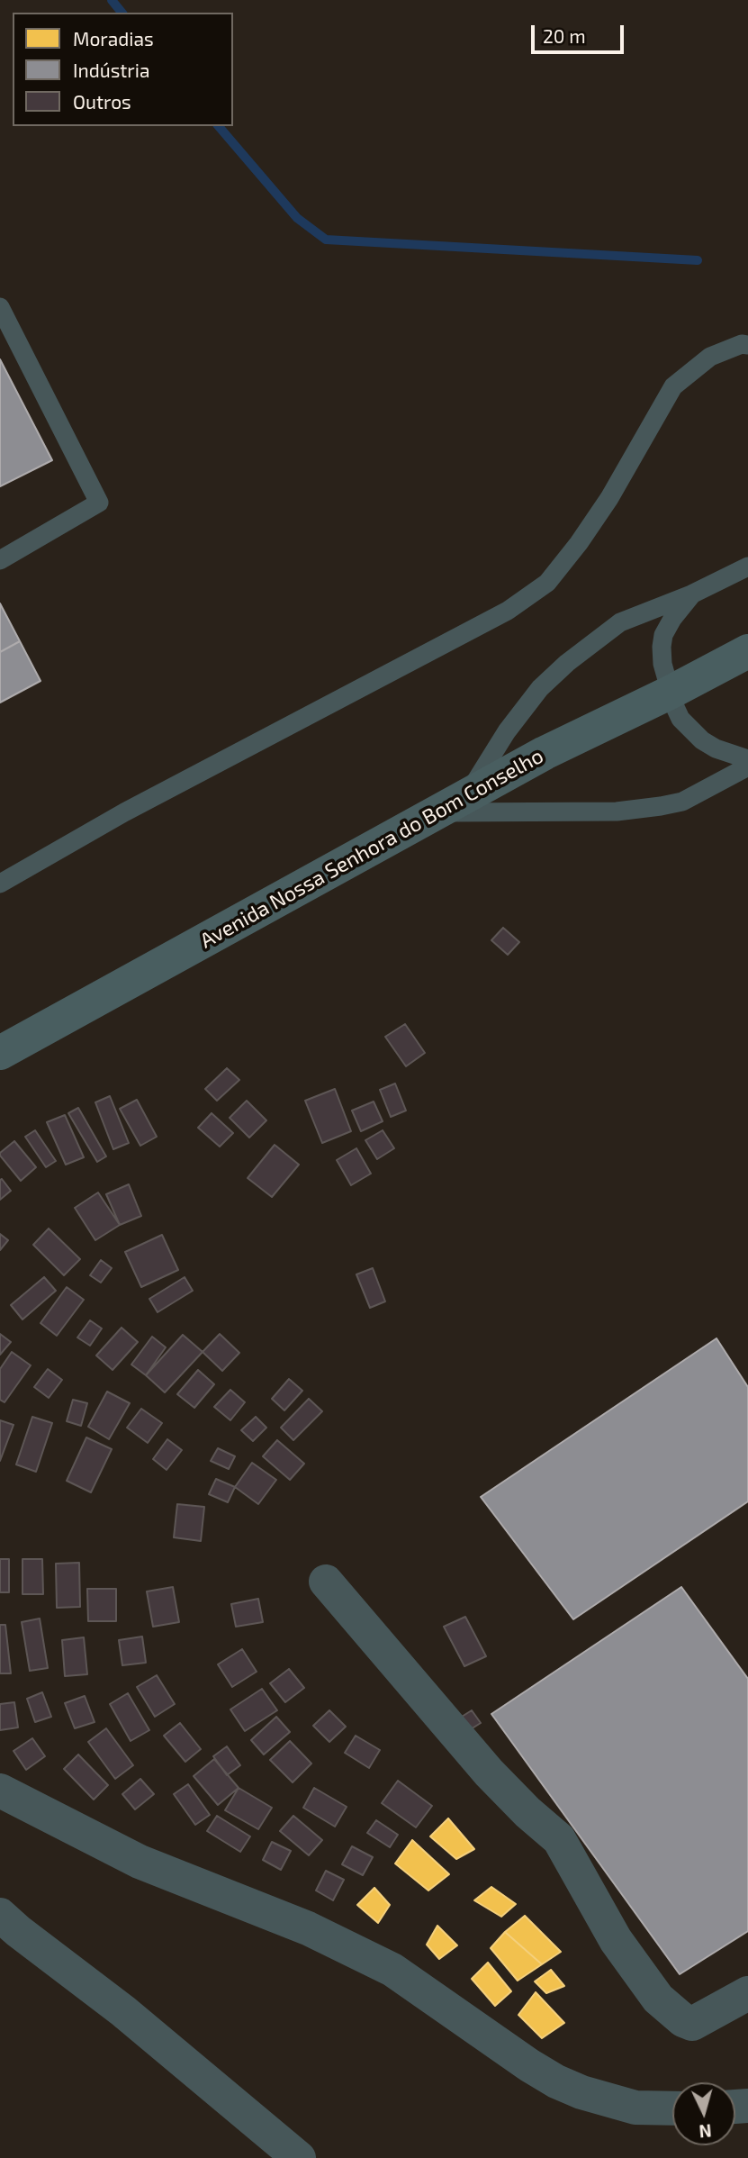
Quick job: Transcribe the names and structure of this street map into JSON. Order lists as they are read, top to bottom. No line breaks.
{"streets":{"main road":["Avenida Nossa Senhora do Bom Conselho"]},"legend":["Moradias","Indústria","Outros"],"scale_bar":"20 m","north":"bottom"}
